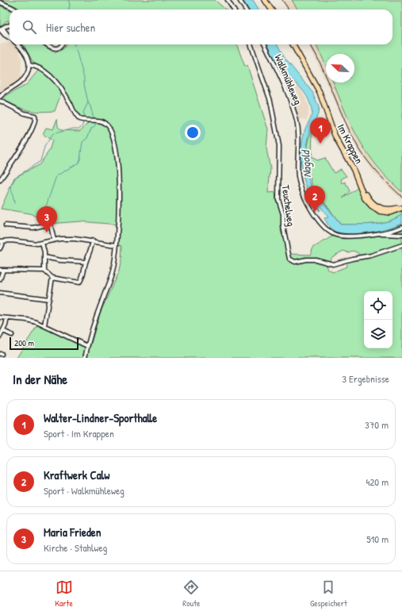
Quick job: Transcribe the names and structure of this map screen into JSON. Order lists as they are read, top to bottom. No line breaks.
{"streets":{"main road":["Im Krappen"],"street":["Walkmühleweg","Teuchelweg"]},"water":["Nagold"],"scale_bar":"200 m","north":"top left","page":{"search":"Hier suchen","pins":["1","2","3"],"scale":"200 m","heading":["In der Nähe","3 Ergebnisse"],"list":[{"mark":"1","name":"Walter-Lindner-Sporthalle","note":"Sport · Im Krappen","value":"370 m"},{"mark":"2","name":"Kraftwerk Calw","note":"Sport · Walkmühleweg","value":"420 m"},{"mark":"3","name":"Maria Frieden","note":"Kirche · Stahlweg","value":"510 m"}],"nav":["Karte","Route","Gespeichert"]}}
